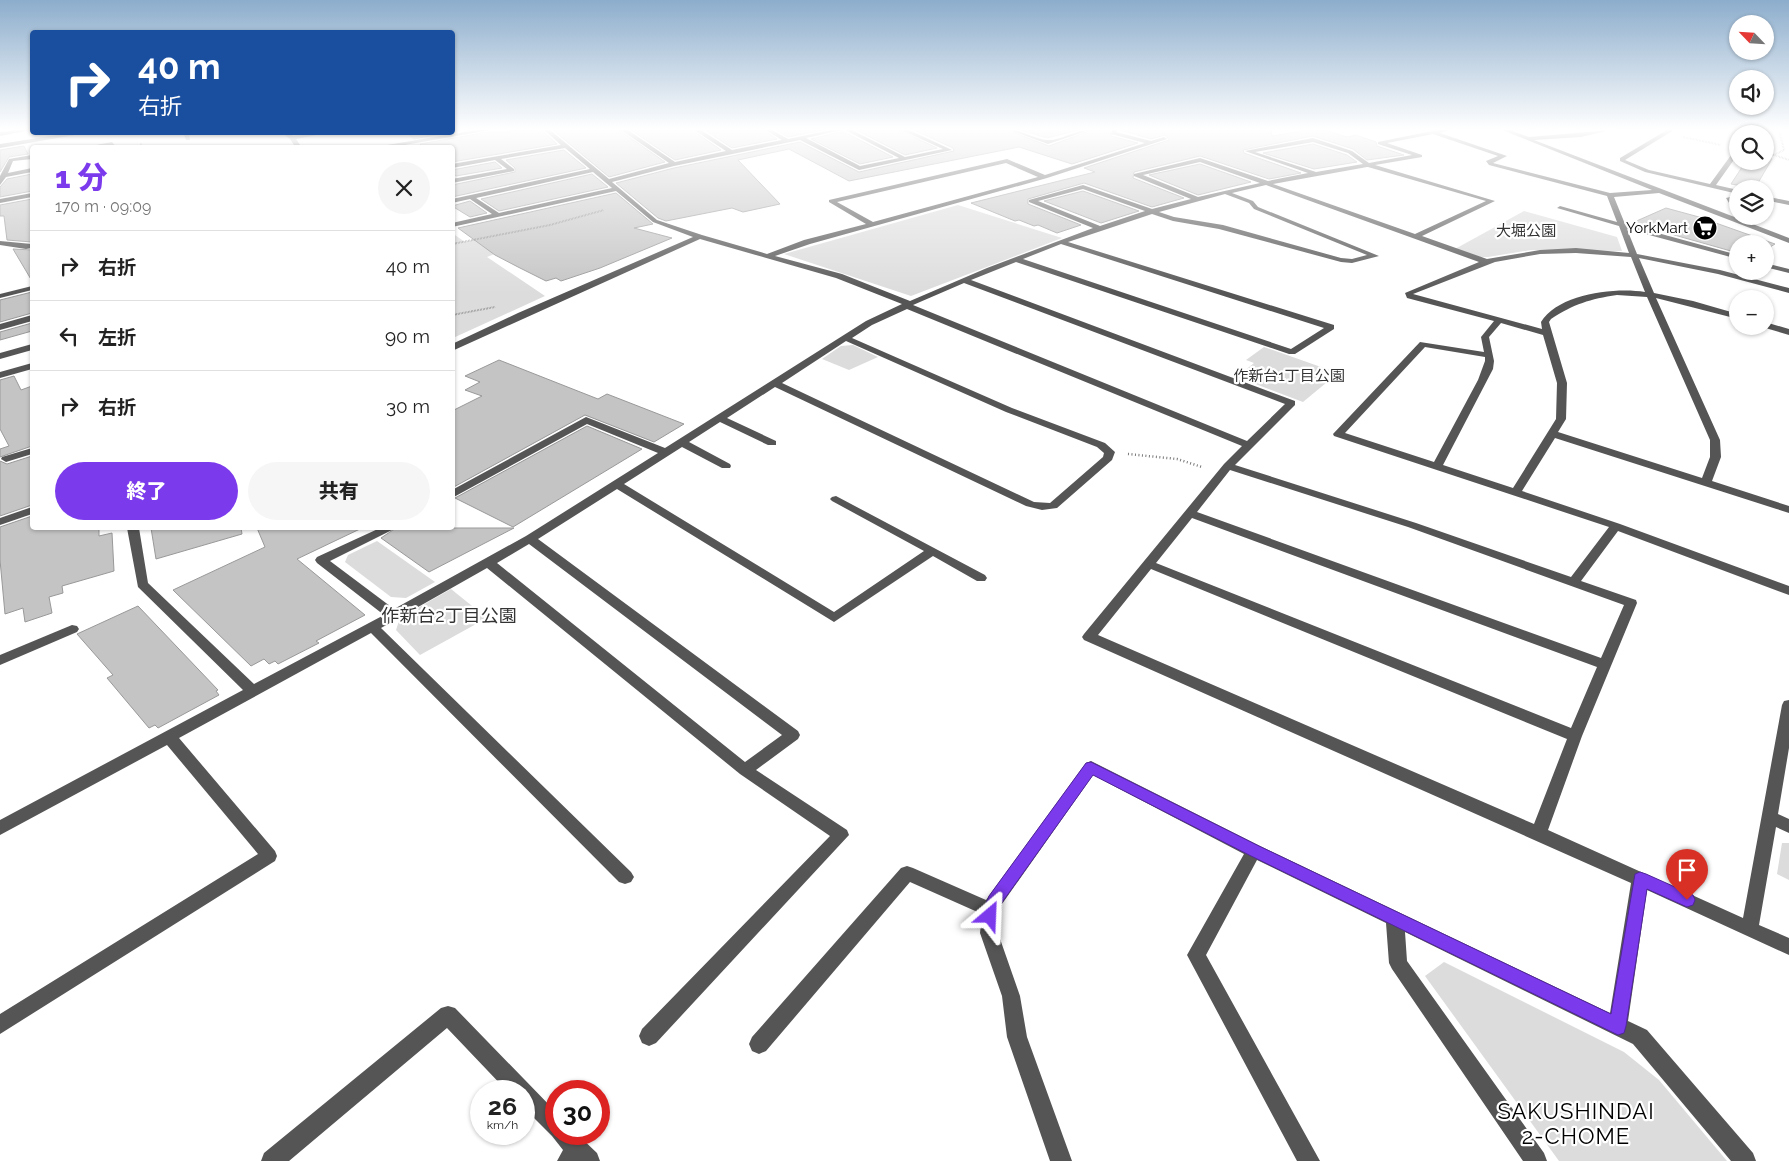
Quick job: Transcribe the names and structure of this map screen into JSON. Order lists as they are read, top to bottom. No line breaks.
{"districts":["SAKUSHINDAI 2-CHOME"],"parks":["大堀公園","作新台1丁目公園","作新台2丁目公園"],"places":{"supermarket":["YorkMart"]},"north":"top left","page":{"map_buttons":["+","−"],"turn":["40 m","右折"],"heading":["1 分","170 m · 09:09"],"list":[{"name":"右折","value":"40 m"},{"name":"左折","value":"90 m"},{"name":"右折","value":"30 m"}],"buttons":["終了","共有"],"speed":"26 km/h","limit":"30"}}
